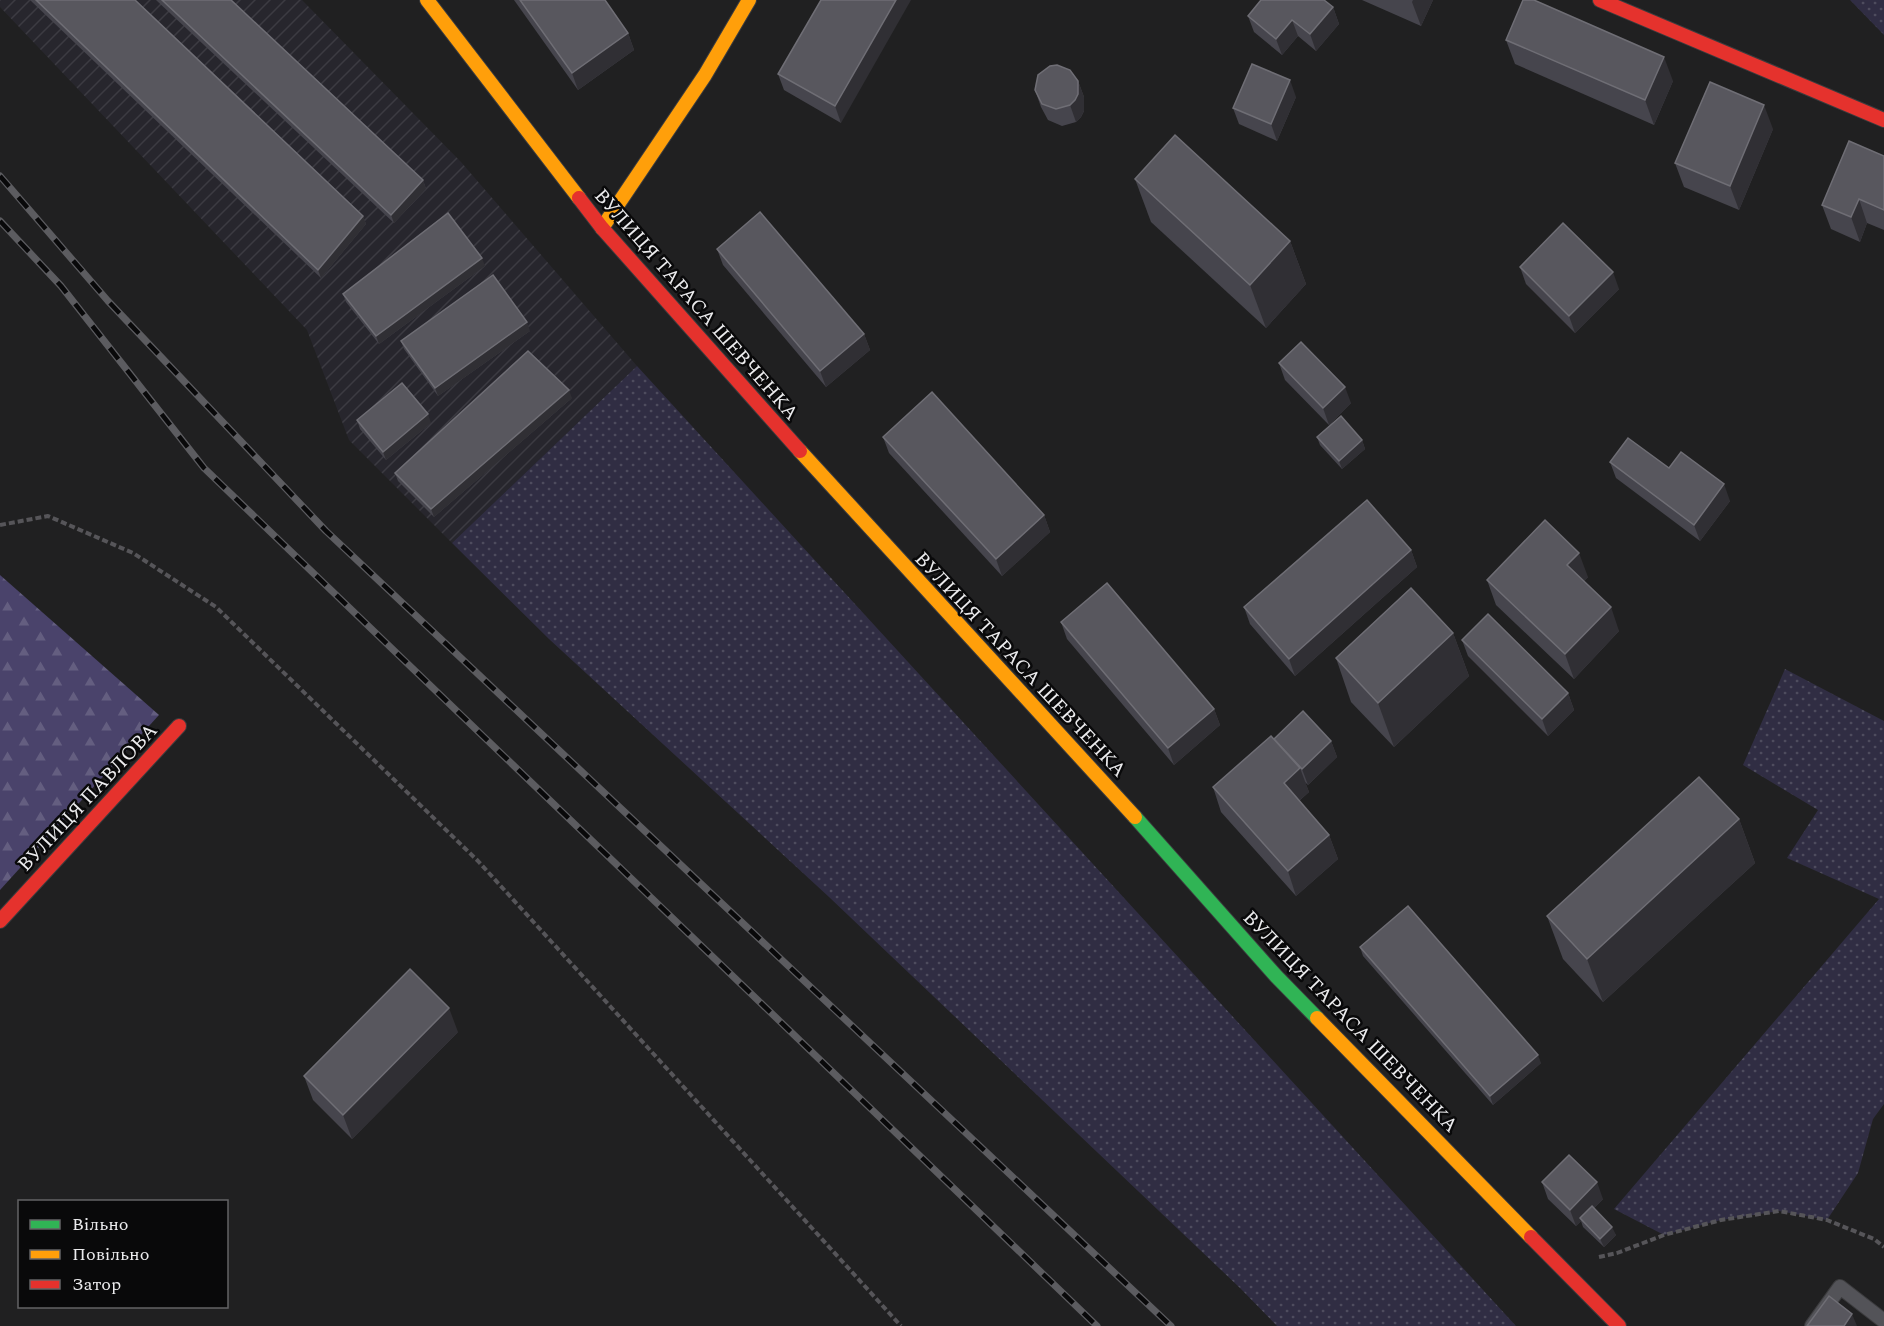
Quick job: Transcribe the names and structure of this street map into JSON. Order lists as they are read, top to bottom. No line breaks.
{"streets":{"main road":["ВУЛИЦЯ ТАРАСА ШЕВЧЕНКА","ВУЛИЦЯ ПАВЛОВА"]},"legend":["Вільно","Повільно","Затор"]}
